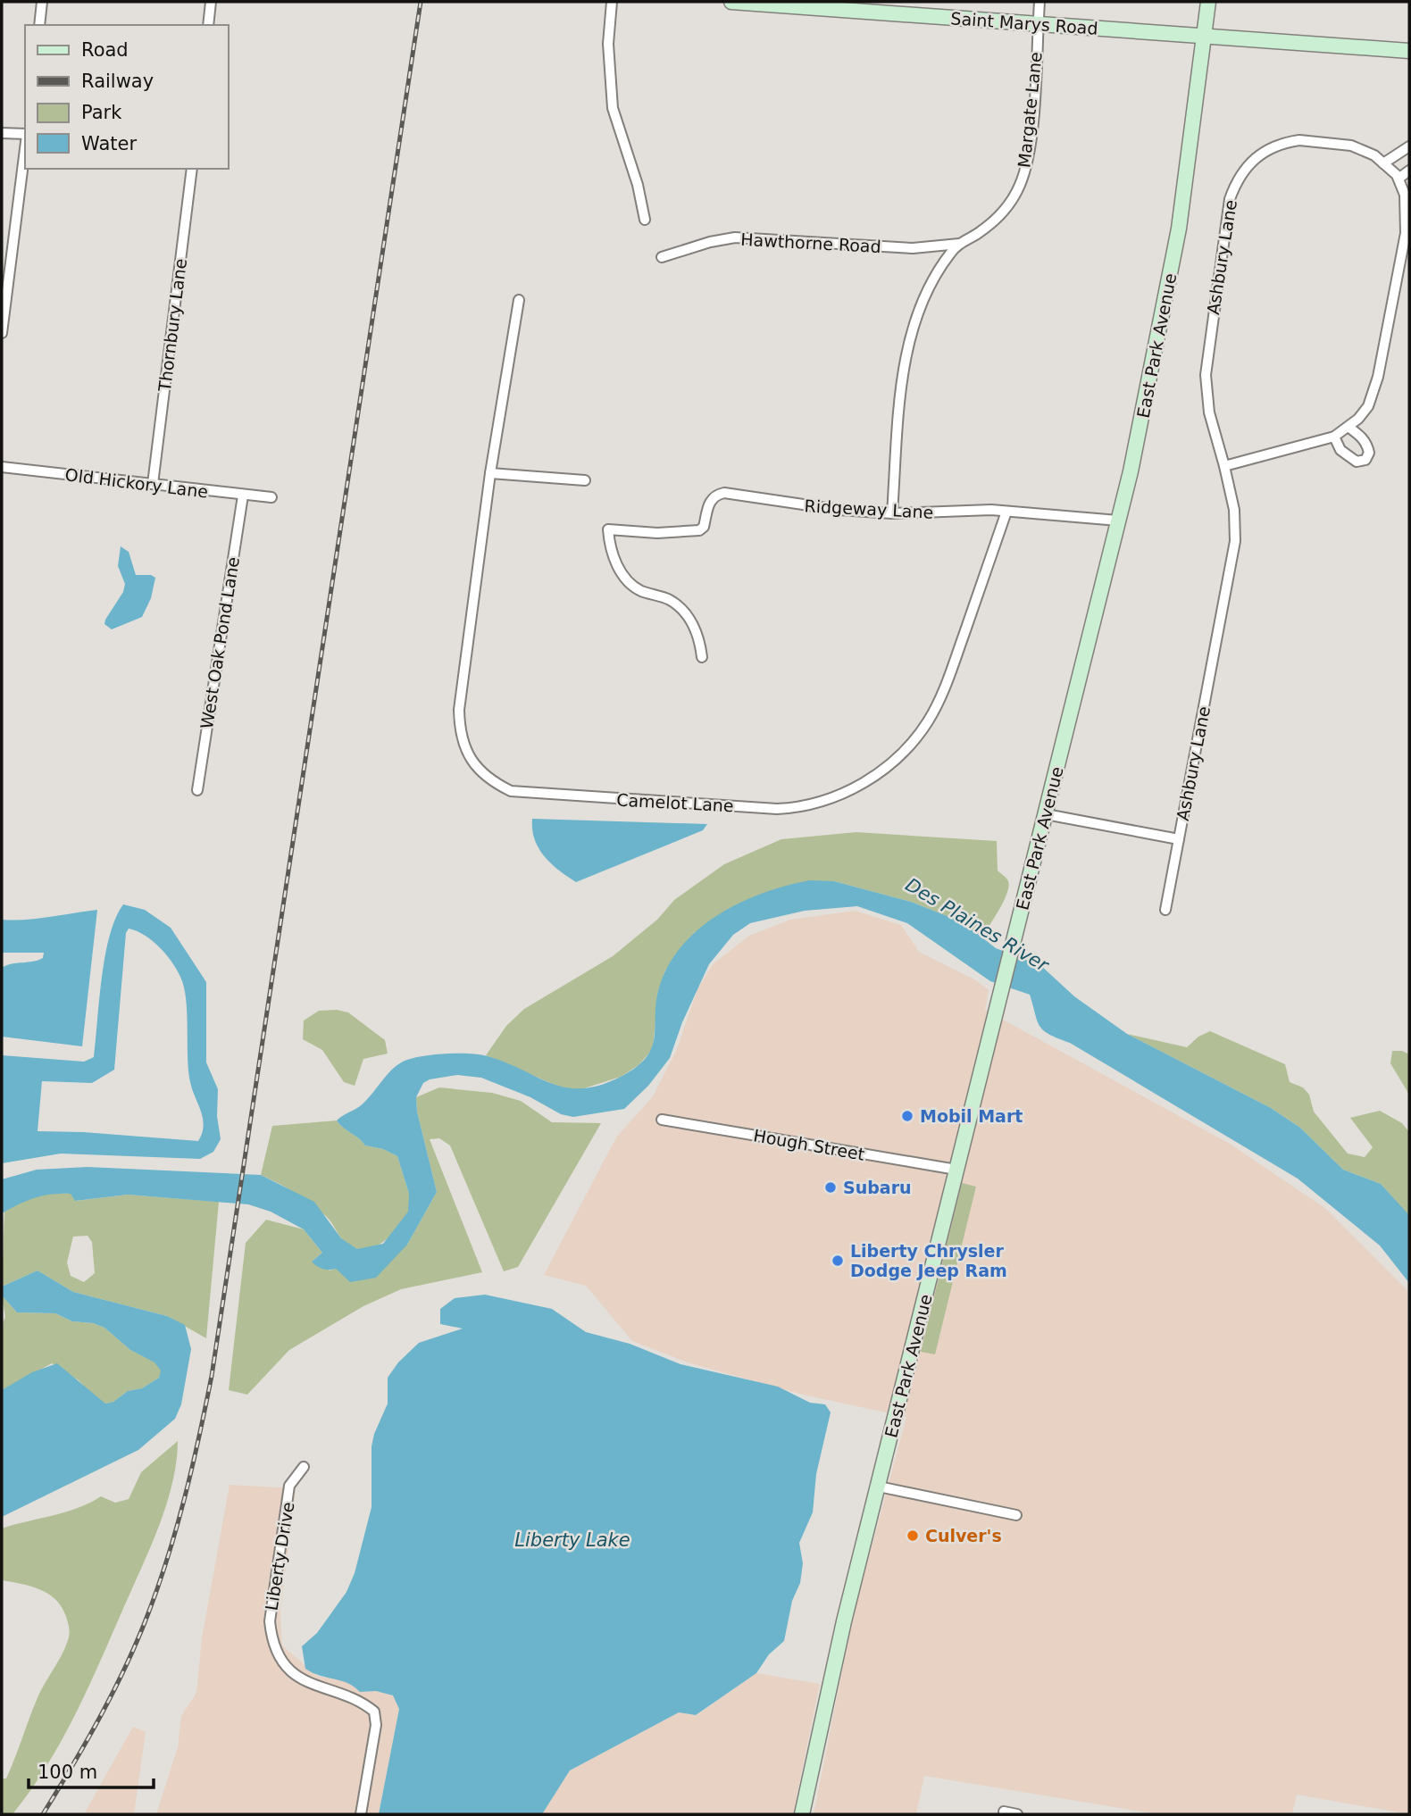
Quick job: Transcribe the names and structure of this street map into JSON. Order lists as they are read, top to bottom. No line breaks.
{"streets":{"main road":["Saint Marys Road","East Park Avenue"],"street":["Margate Lane","Hawthorne Road","Ashbury Lane","Thornbury Lane","Old Hickory Lane","Ridgeway Lane","West Oak Pond Lane","Camelot Lane","Hough Street","Liberty Drive"]},"crossings":[["Saint Marys Road","Margate Lane"],["Saint Marys Road","East Park Avenue"],["Margate Lane","Hawthorne Road"],["Margate Lane","Ridgeway Lane"],["Ashbury Lane","East Park Avenue"],["Thornbury Lane","Old Hickory Lane"],["East Park Avenue","Ridgeway Lane"],["East Park Avenue","Hough Street"],["Old Hickory Lane","West Oak Pond Lane"],["Ridgeway Lane","Camelot Lane"]],"water":["Des Plaines River","Liberty Lake"],"places":["Mobil Mart","Subaru","Liberty Chrysler Dodge Jeep Ram","Culver's"],"legend":["Road","Railway","Park","Water"],"scale_bar":"100 m"}
